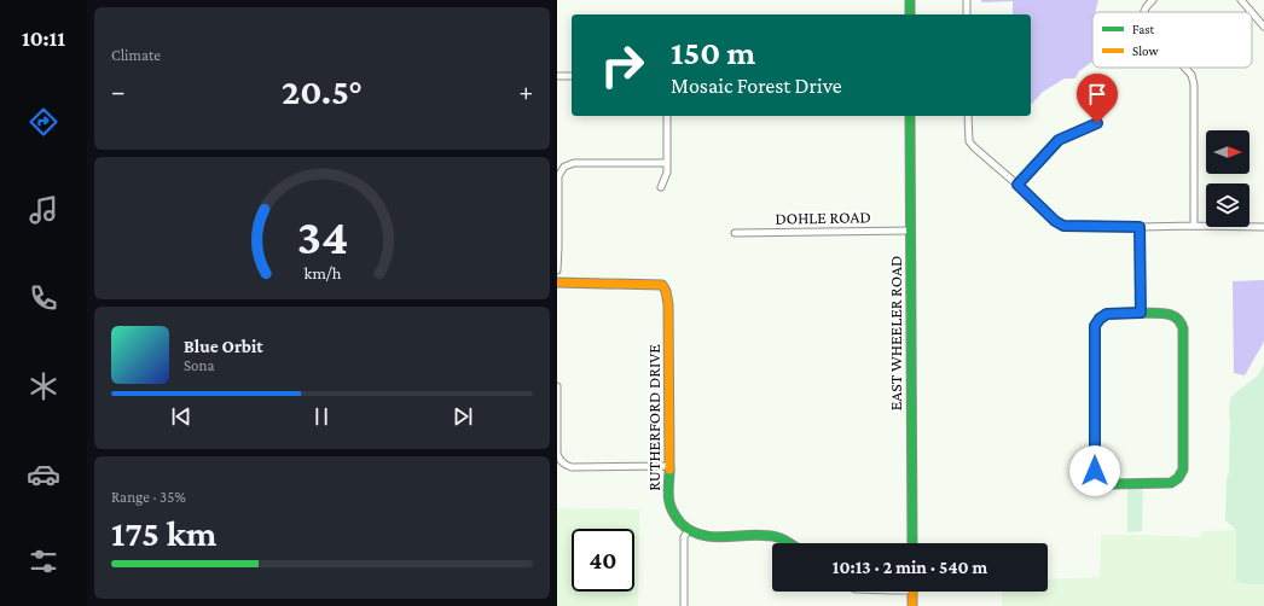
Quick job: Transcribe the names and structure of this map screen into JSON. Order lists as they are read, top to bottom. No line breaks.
{"streets":{"street":["DOHLE ROAD","EAST WHEELER ROAD","RUTHERFORD DRIVE"]},"crossings":[["DOHLE ROAD","EAST WHEELER ROAD"]],"legend":["Fast","Slow"],"north":"right","page":{"tabs":"10:11","tile":["Climate",["Range · 35%","175 km"]],"turn":["150 m","Mosaic Forest Drive"],"heat":["−","20.5°","+"],"song":["Blue Orbit","Sona"],"limit":"40","trip":"10:13 · 2 min · 540 m","gauge":["34","km/h"]}}
